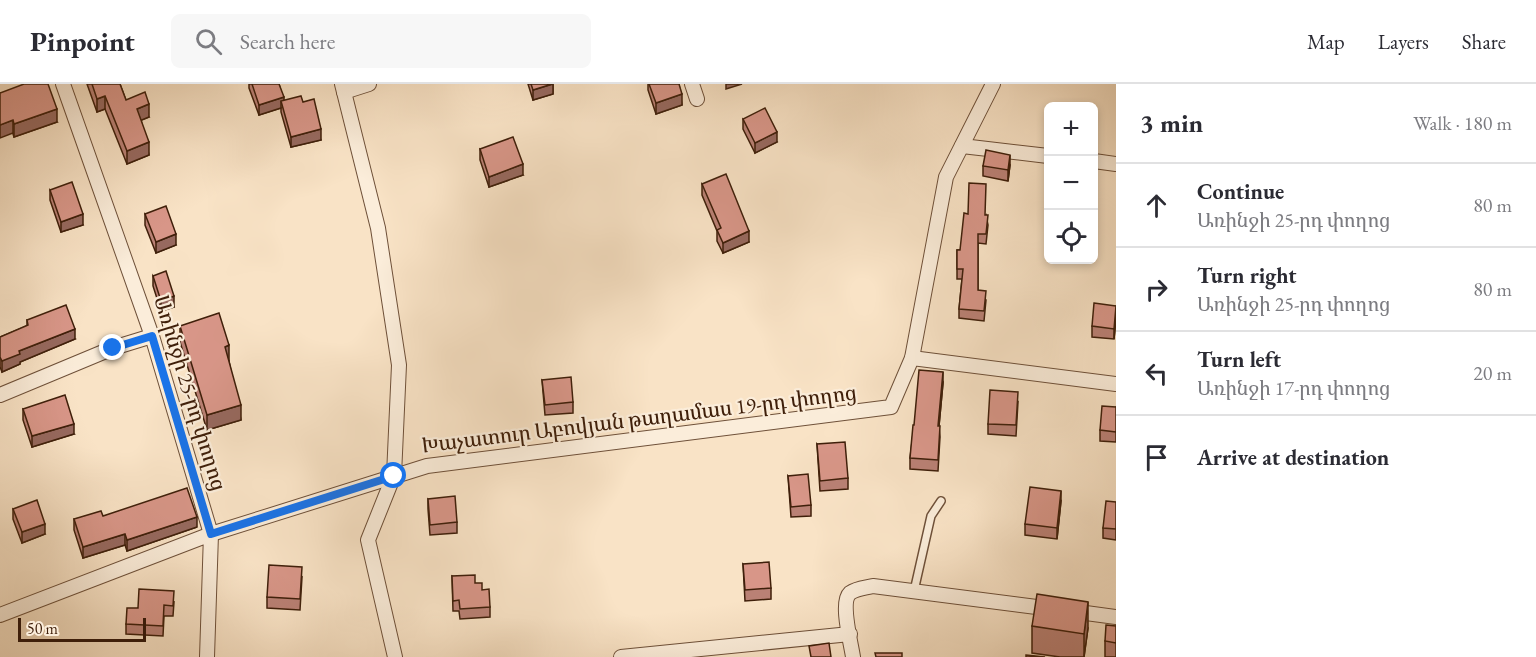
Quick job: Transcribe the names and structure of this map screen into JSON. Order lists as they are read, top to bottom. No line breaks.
{"streets":{"street":["Առինջի 25-րդ փողոց","Խաչատուր Աբովյան թաղամաս 19-րդ փողոց"]},"scale_bar":"50 m","page":{"header":"Pinpoint","search":"Search here","nav":["Map","Layers","Share"],"heading":["3 min","Walk · 180 m"],"map_buttons":["+","−"],"list":[["Continue","Առինջի 25-րդ փողոց","80 m"],["Turn right","Առինջի 25-րդ փողոց","80 m"],["Turn left","Առինջի 17-րդ փողոց","20 m"],"Arrive at destination"],"scale":"50 m"}}
